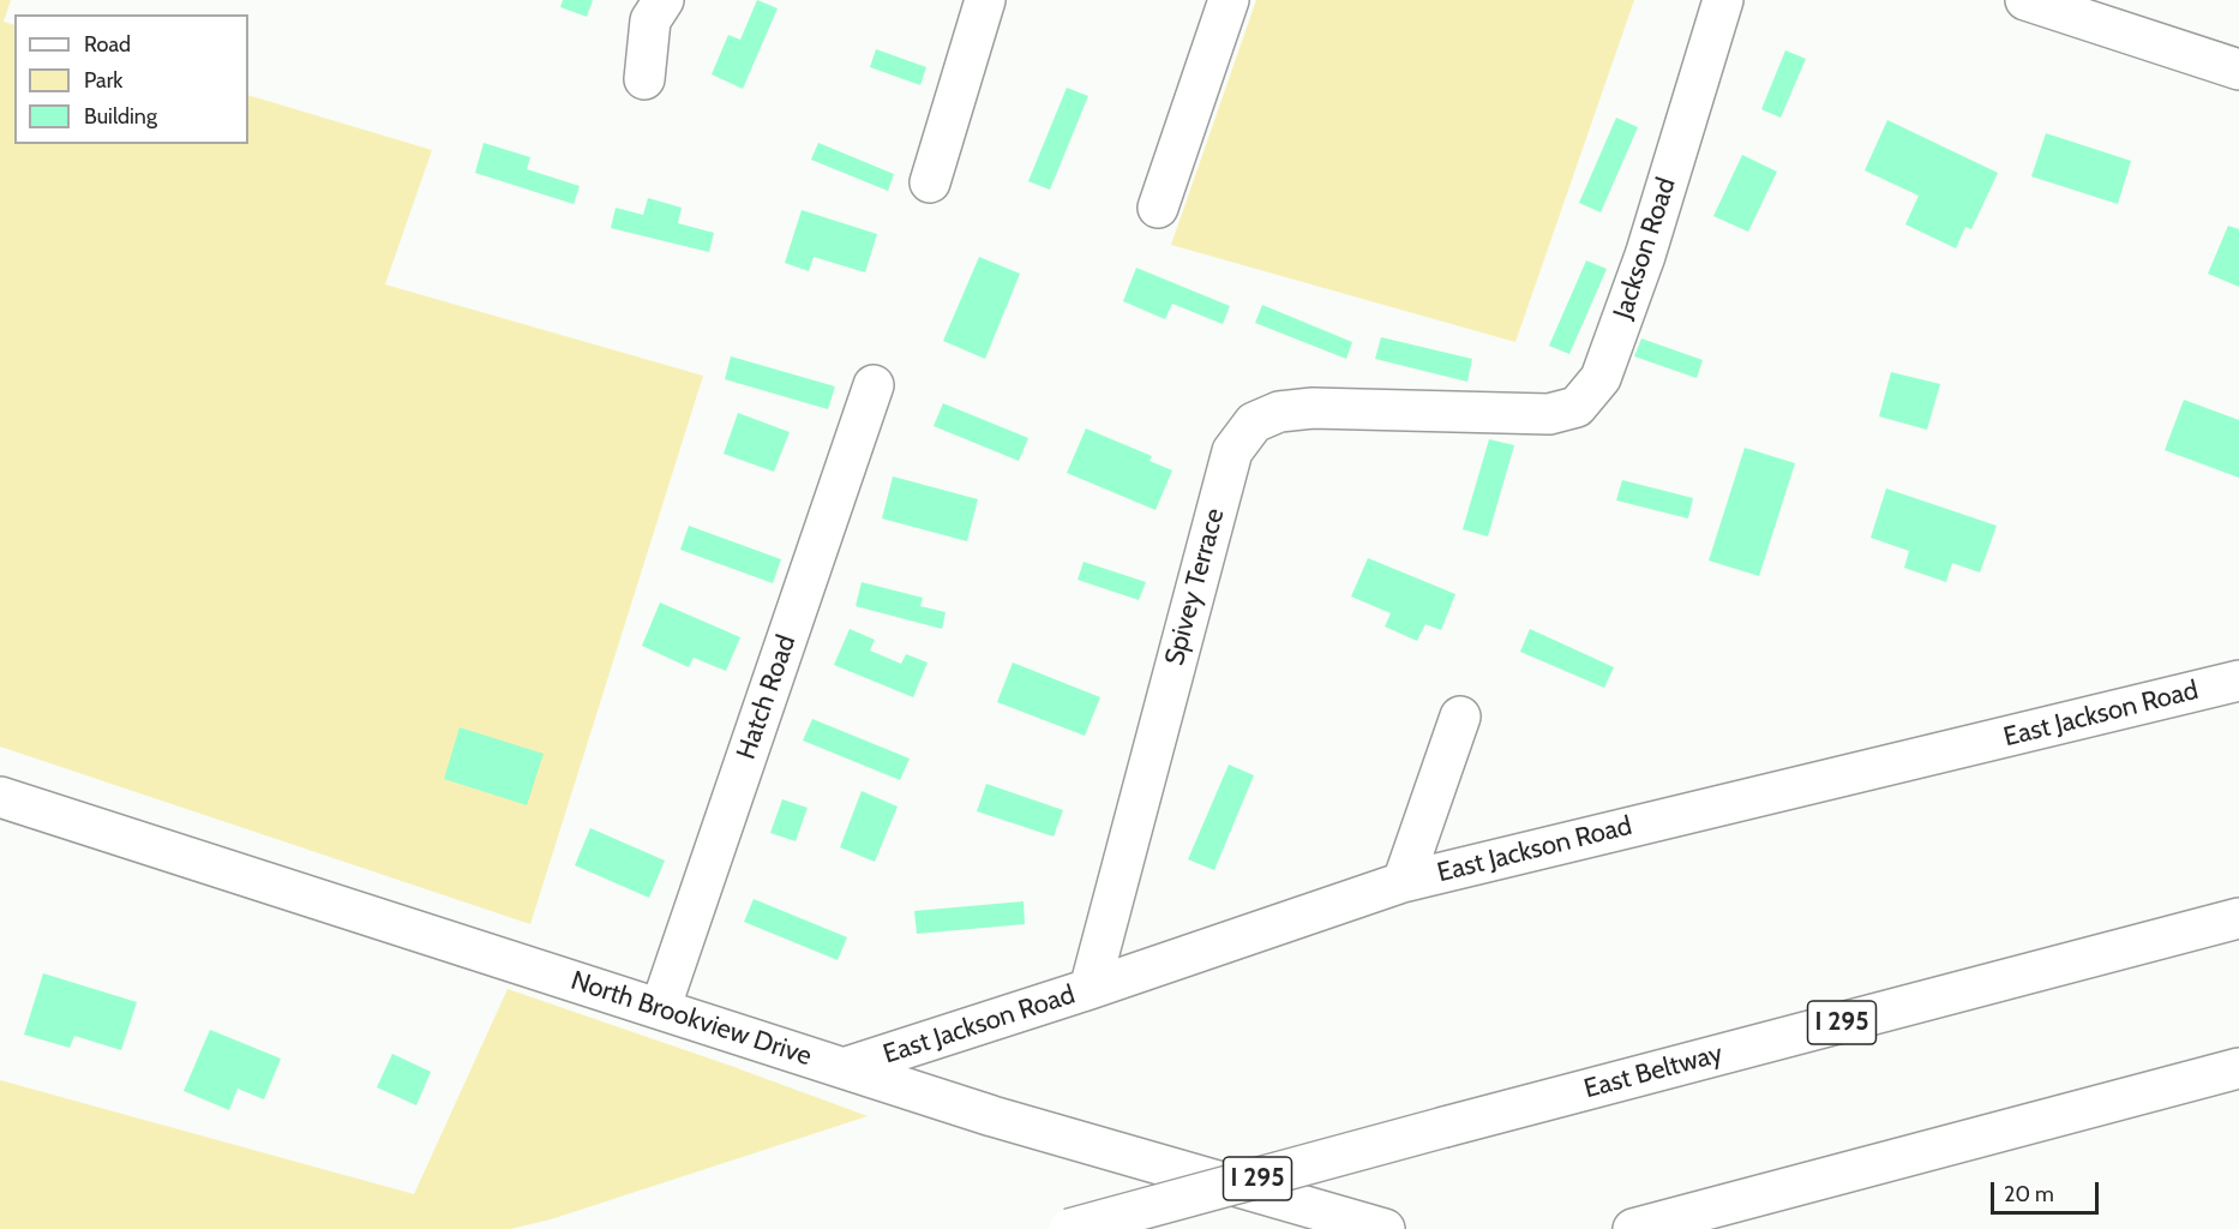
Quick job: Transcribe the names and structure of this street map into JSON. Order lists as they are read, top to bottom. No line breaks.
{"streets":{"main road":["Jackson Road","Spivey Terrace","Hatch Road","East Jackson Road","North Brookview Drive","I 295","East Beltway"]},"crossings":[["Jackson Road","Spivey Terrace"],["Spivey Terrace","East Jackson Road"],["Hatch Road","North Brookview Drive"],["East Jackson Road","North Brookview Drive"]],"legend":["Road","Park","Building"],"scale_bar":"20 m"}
